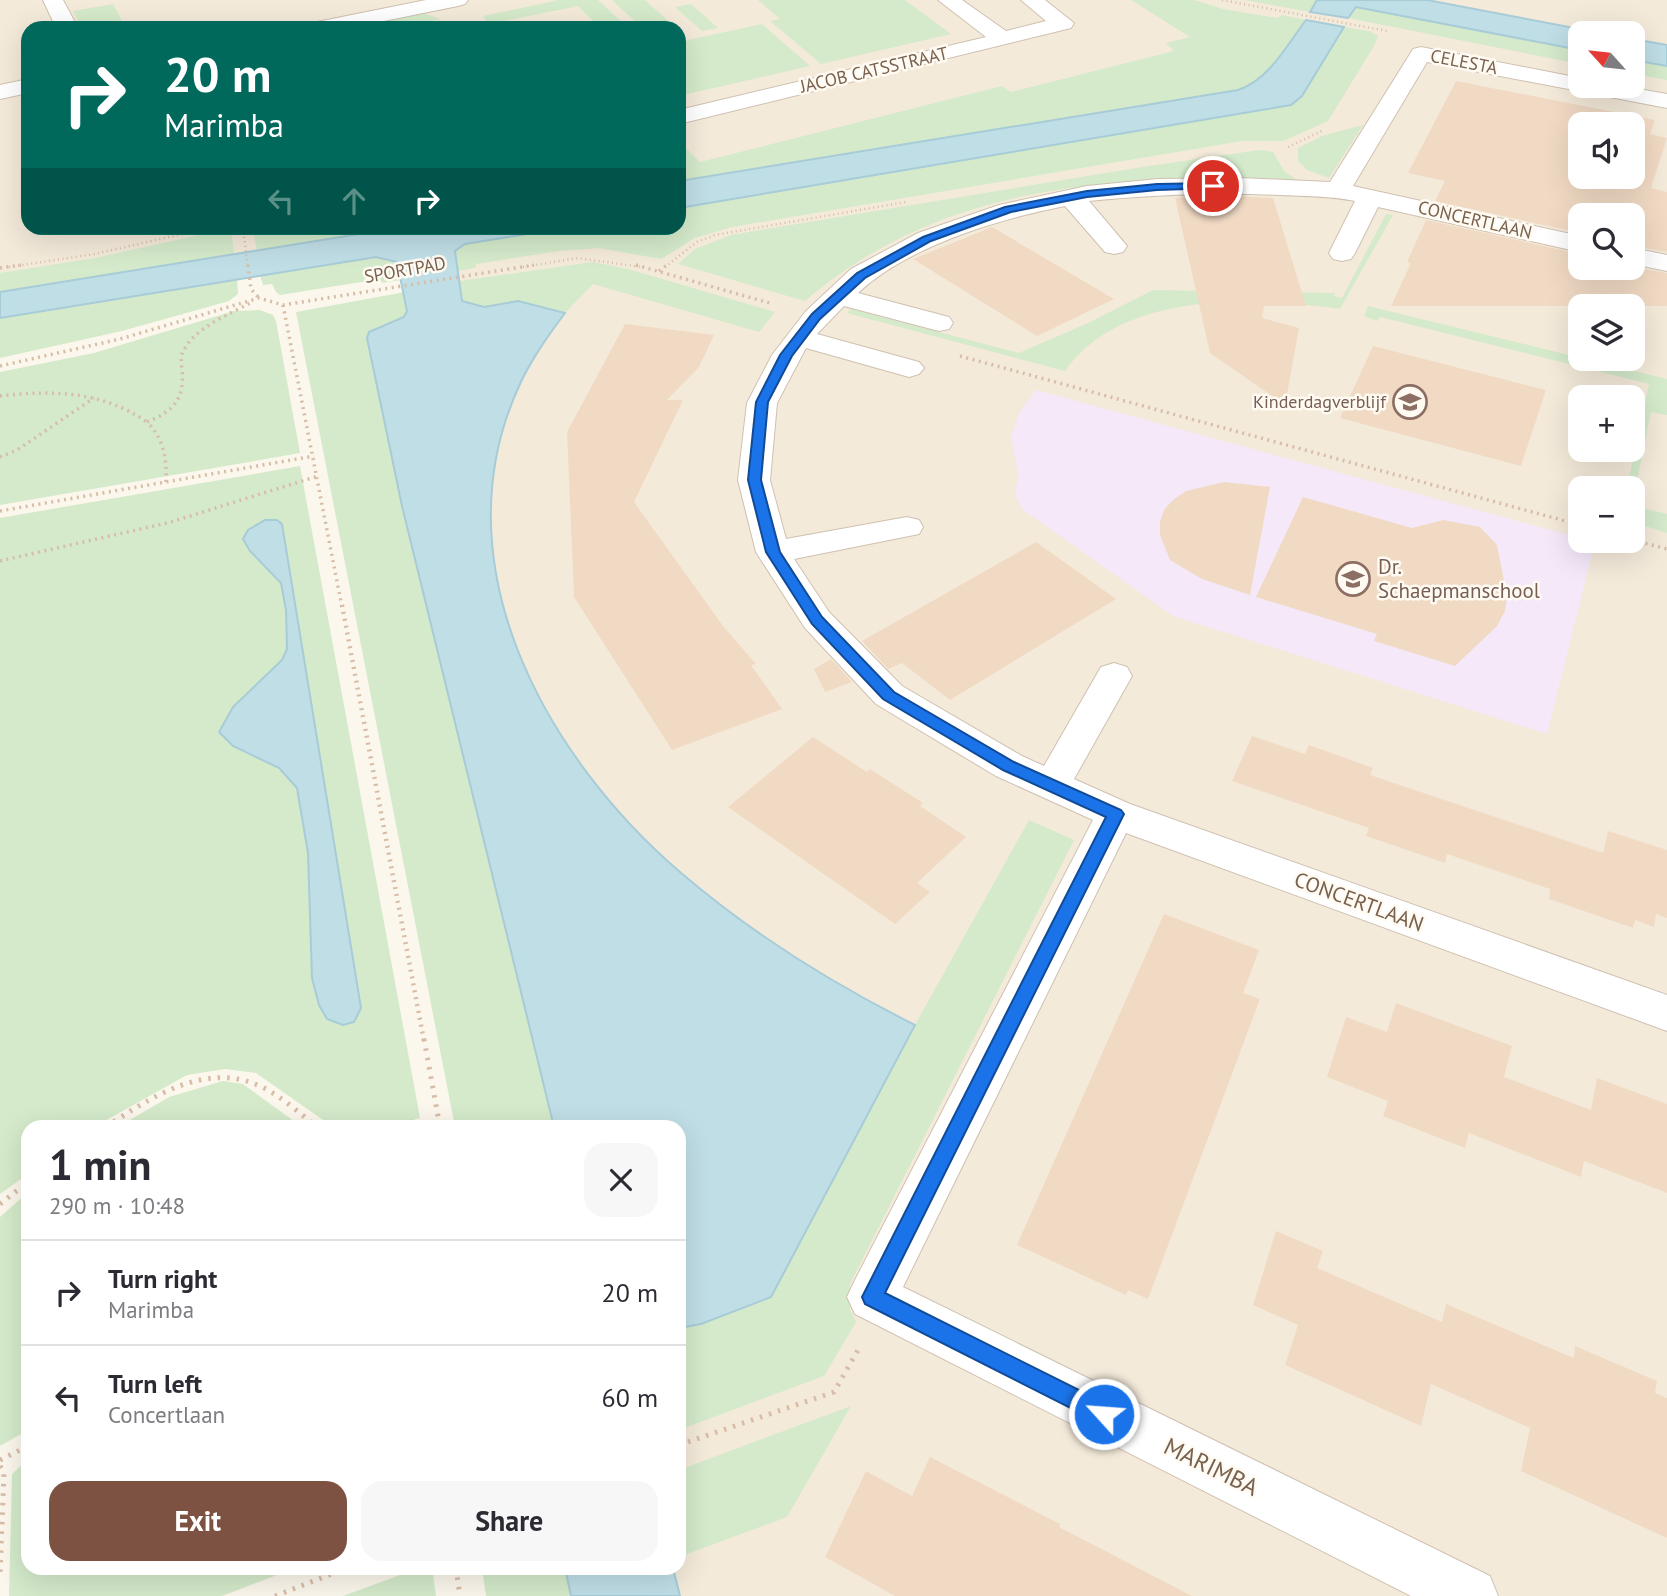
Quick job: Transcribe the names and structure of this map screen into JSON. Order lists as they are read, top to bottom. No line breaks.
{"streets":{"street":["CELESTA","JACOB CATSSTRAAT","CONCERTLAAN","MARIMBA"],"path":["SPORTPAD"]},"crossings":[["CELESTA","CONCERTLAAN"],["CONCERTLAAN","SPORTPAD"]],"places":{"school or university":["Kinderdagverblijf","Dr. Schaepmanschool"]},"north":"top left","page":{"map_buttons":["+","−"],"turn":["20 m","Marimba"],"heading":["1 min","290 m · 10:48"],"list":[{"name":"Turn right","note":"Marimba","value":"20 m"},{"name":"Turn left","note":"Concertlaan","value":"60 m"}],"buttons":["Exit","Share"]}}
